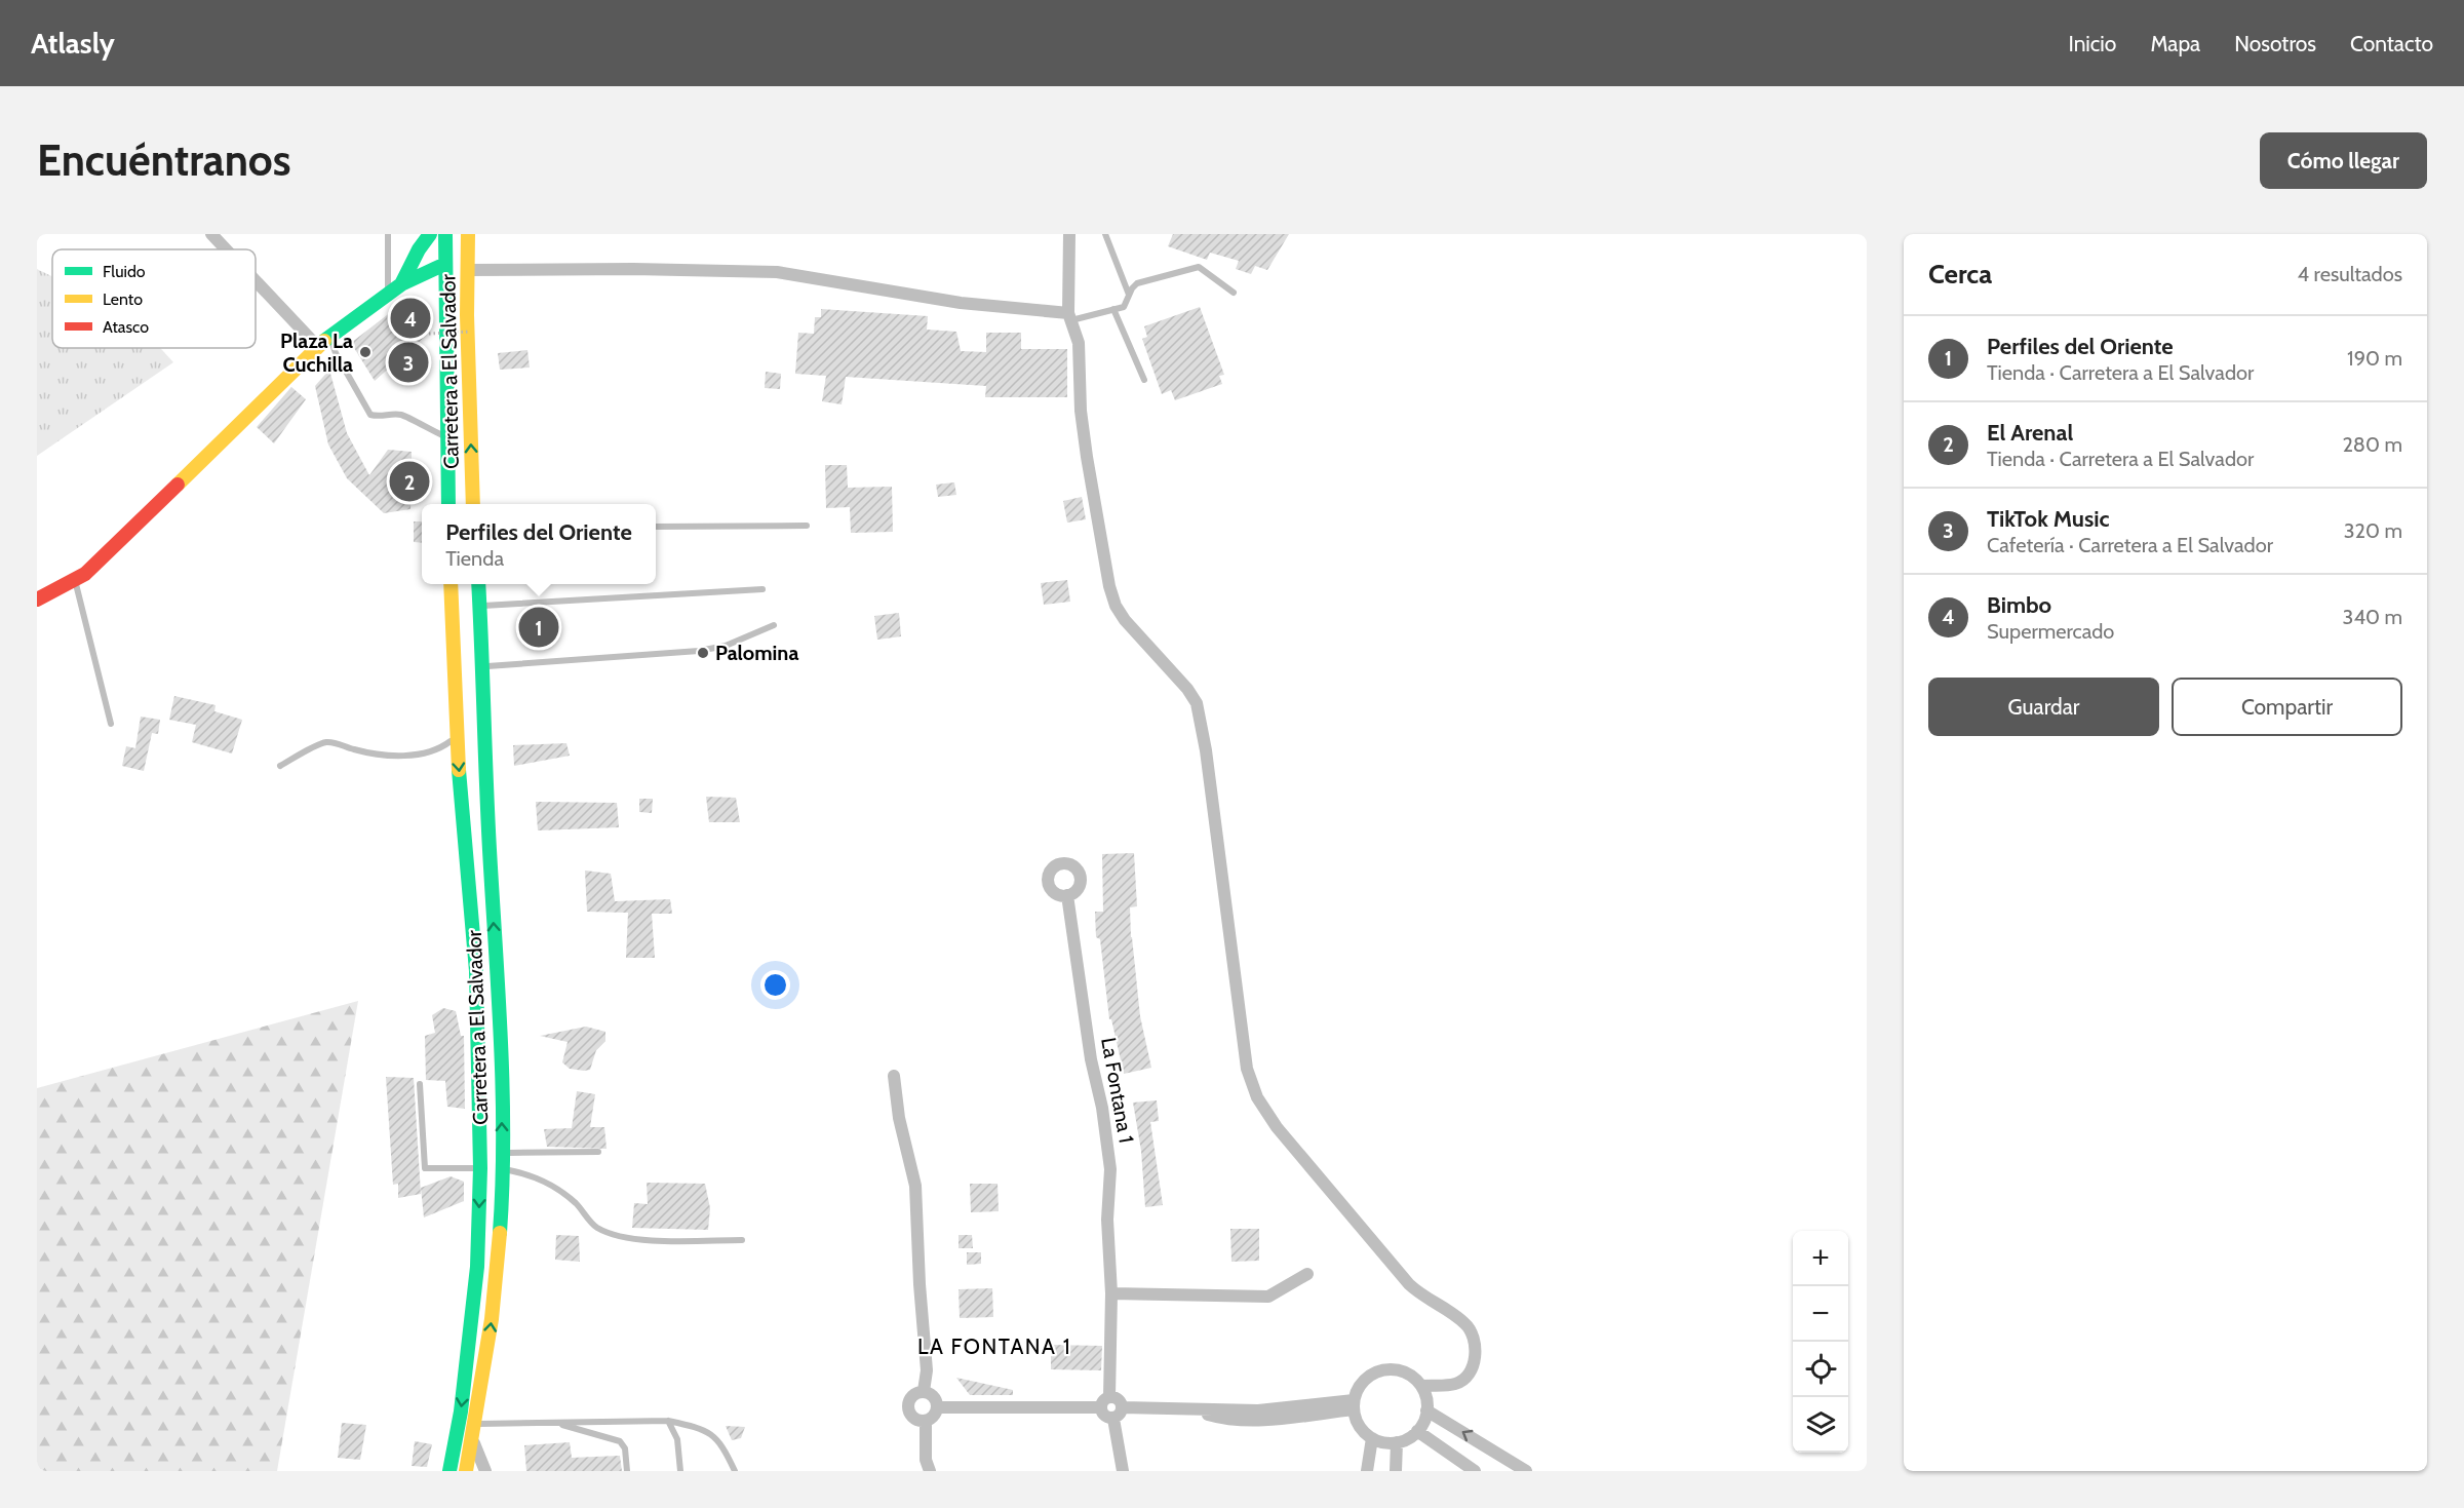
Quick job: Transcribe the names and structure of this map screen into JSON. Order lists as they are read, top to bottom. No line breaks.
{"streets":{"main road":["Carretera a El Salvador"],"street":["La Fontana 1"]},"districts":["LA FONTANA 1"],"places":["Plaza La Cuchilla","Palomina"],"legend":["Fluido","Lento","Atasco"],"page":{"header":"Atlasly","nav":["Inicio","Mapa","Nosotros","Contacto"],"buttons":["Cómo llegar",["Guardar","Compartir"]],"title":"Encuéntranos","heading":["Cerca","4 resultados"],"pins":["4","3","2","1"],"list":[{"mark":"1","name":"Perfiles del Oriente","note":"Tienda · Carretera a El Salvador","value":"190 m"},{"mark":"2","name":"El Arenal","note":"Tienda · Carretera a El Salvador","value":"280 m"},{"mark":"3","name":"TikTok Music","note":"Cafetería · Carretera a El Salvador","value":"320 m"},{"mark":"4","name":"Bimbo","note":"Supermercado","value":"340 m"}],"popup":["Perfiles del Oriente","Tienda"],"map_buttons":["+","−"]}}
